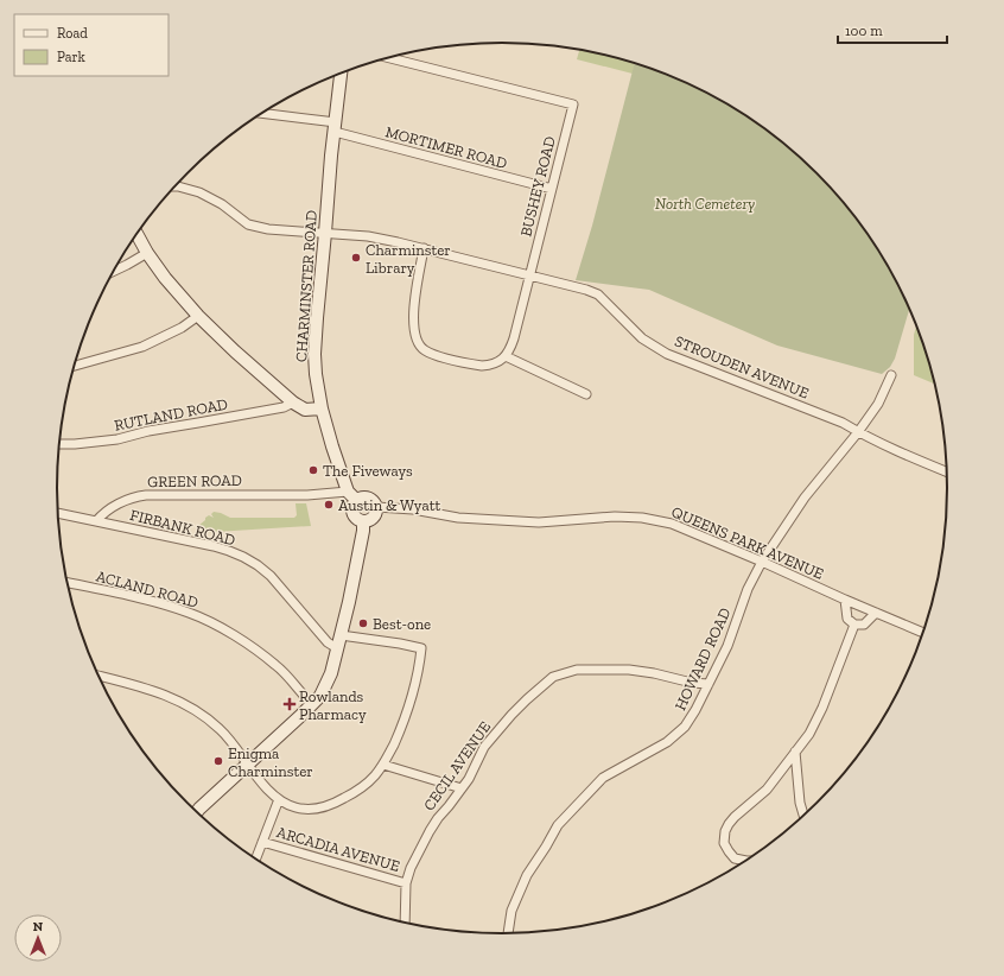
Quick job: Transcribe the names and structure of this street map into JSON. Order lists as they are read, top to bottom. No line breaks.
{"streets":{"main road":["CHARMINSTER ROAD"],"street":["MORTIMER ROAD","BUSHEY ROAD","STROUDEN AVENUE","RUTLAND ROAD","GREEN ROAD","FIRBANK ROAD","QUEENS PARK AVENUE","ACLAND ROAD","HOWARD ROAD","CECIL AVENUE","ARCADIA AVENUE"]},"crossings":[["MORTIMER ROAD","BUSHEY ROAD"],["MORTIMER ROAD","CHARMINSTER ROAD"],["BUSHEY ROAD","STROUDEN AVENUE"],["CHARMINSTER ROAD","STROUDEN AVENUE"],["CHARMINSTER ROAD","GREEN ROAD"],["CHARMINSTER ROAD","QUEENS PARK AVENUE"],["STROUDEN AVENUE","HOWARD ROAD"],["GREEN ROAD","FIRBANK ROAD"],["QUEENS PARK AVENUE","HOWARD ROAD"],["HOWARD ROAD","CECIL AVENUE"],["CECIL AVENUE","ARCADIA AVENUE"]],"parks":["North Cemetery"],"places":{"other":["Charminster Library","The Fiveways","Austin & Wyatt","Best-one","Enigma Charminster"],"health":["Rowlands Pharmacy"]},"legend":["Road","Park"],"scale_bar":"100 m","north":"top"}
